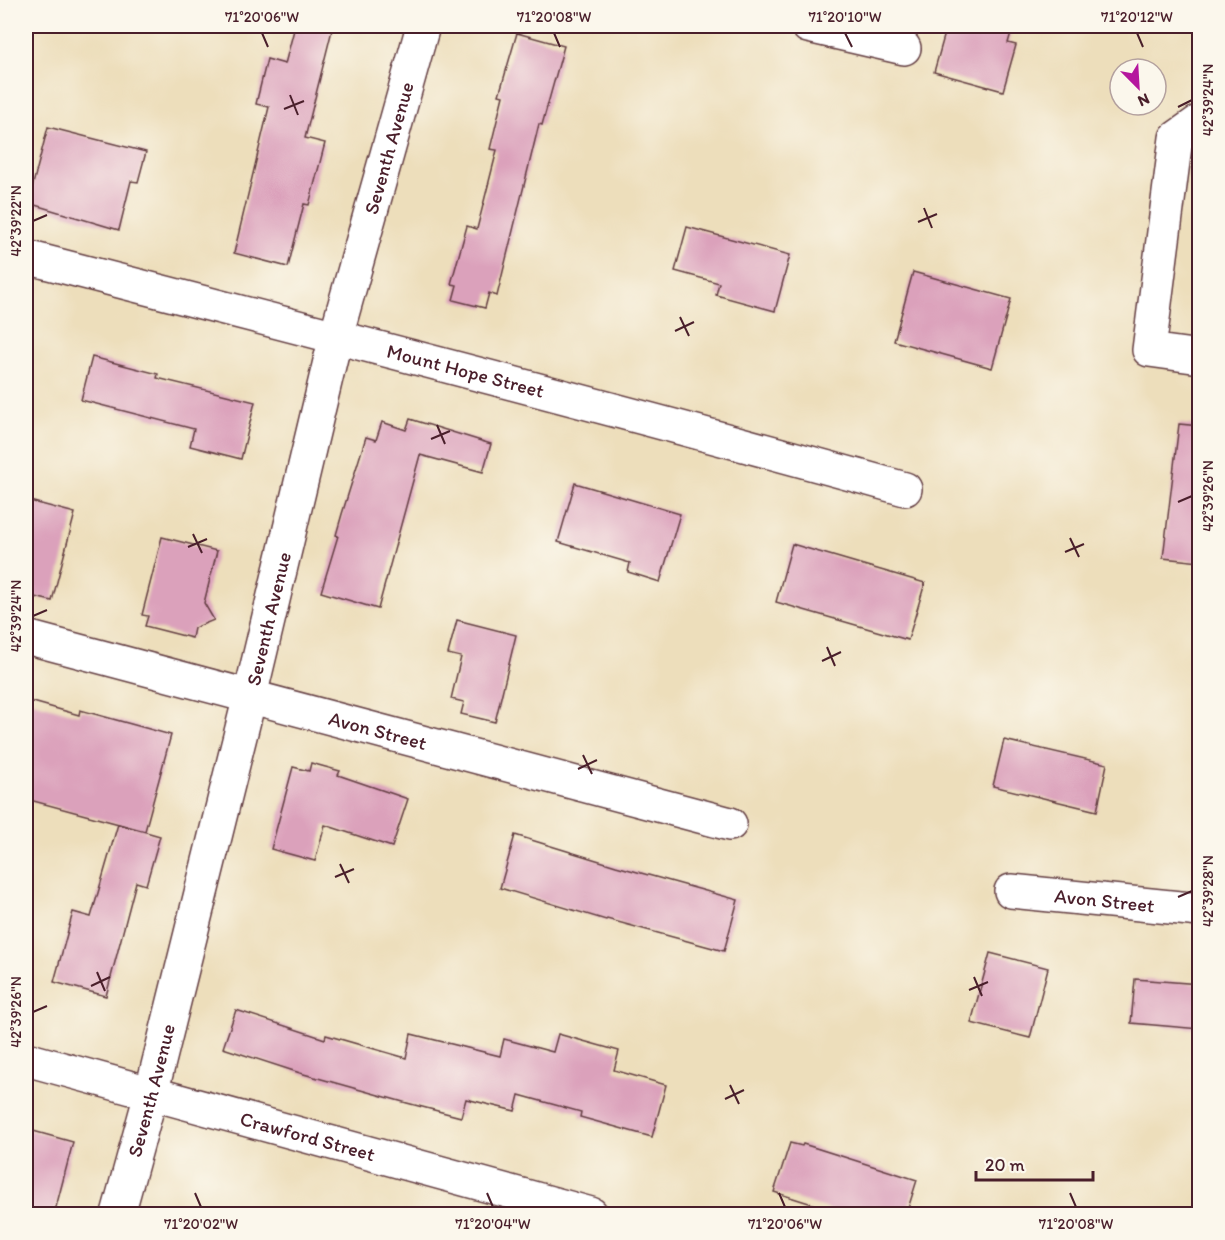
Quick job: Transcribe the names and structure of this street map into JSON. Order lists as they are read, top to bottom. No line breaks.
{"streets":{"street":["Seventh Avenue","Mount Hope Street","Avon Street","Crawford Street"]},"crossings":[["Seventh Avenue","Mount Hope Street"],["Seventh Avenue","Avon Street"],["Seventh Avenue","Crawford Street"]],"scale_bar":"20 m","north":"bottom right","coordinates":["71°20'06\"W","71°20'08\"W","71°20'10\"W","71°20'12\"W","42°39'24\"N","42°39'22\"N","42°39'26\"N","42°39'28\"N","71°20'02\"W","71°20'04\"W"]}
